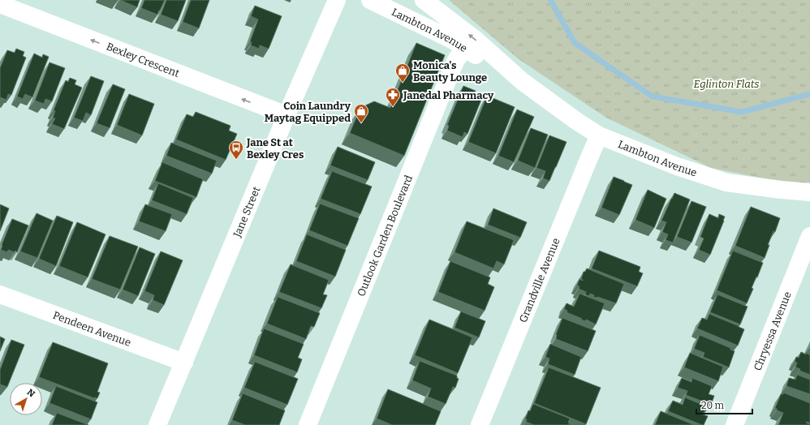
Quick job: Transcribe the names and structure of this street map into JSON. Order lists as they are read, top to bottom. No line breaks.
{"streets":{"street":["Lambton Avenue","Bexley Crescent","Jane Street","Outlook Garden Boulevard","Grandville Avenue","Pendeen Avenue","Chryessa Avenue"]},"crossings":[["Lambton Avenue","Outlook Garden Boulevard"],["Lambton Avenue","Grandville Avenue"],["Bexley Crescent","Jane Street"],["Jane Street","Pendeen Avenue"]],"one_way":["Bexley Crescent"],"parks":["Eglinton Flats"],"places":{"shop":["Monica's Beauty Lounge","Coin Laundry Maytag Equipped"],"pharmacy":["Janedal Pharmacy"],"bus stop":["Jane St at Bexley Cres"]},"scale_bar":"20 m","north":"top right"}
